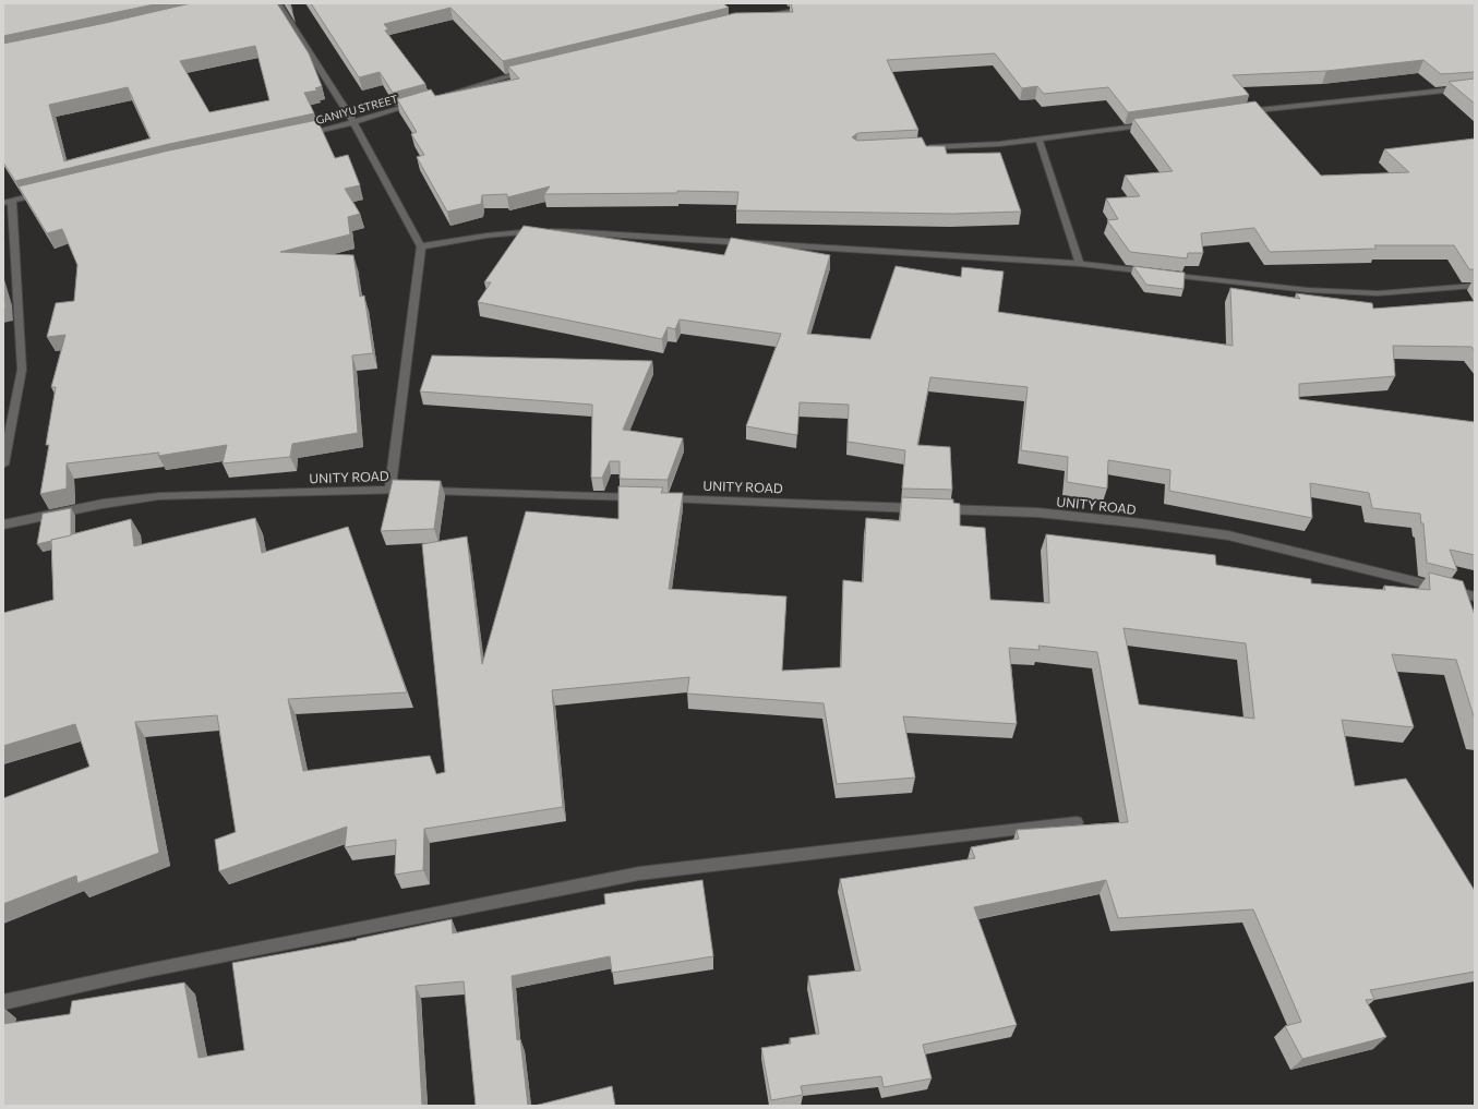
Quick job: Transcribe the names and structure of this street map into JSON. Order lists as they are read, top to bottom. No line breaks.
{"streets":{"street":["GANIYU STREET","UNITY ROAD"]}}
